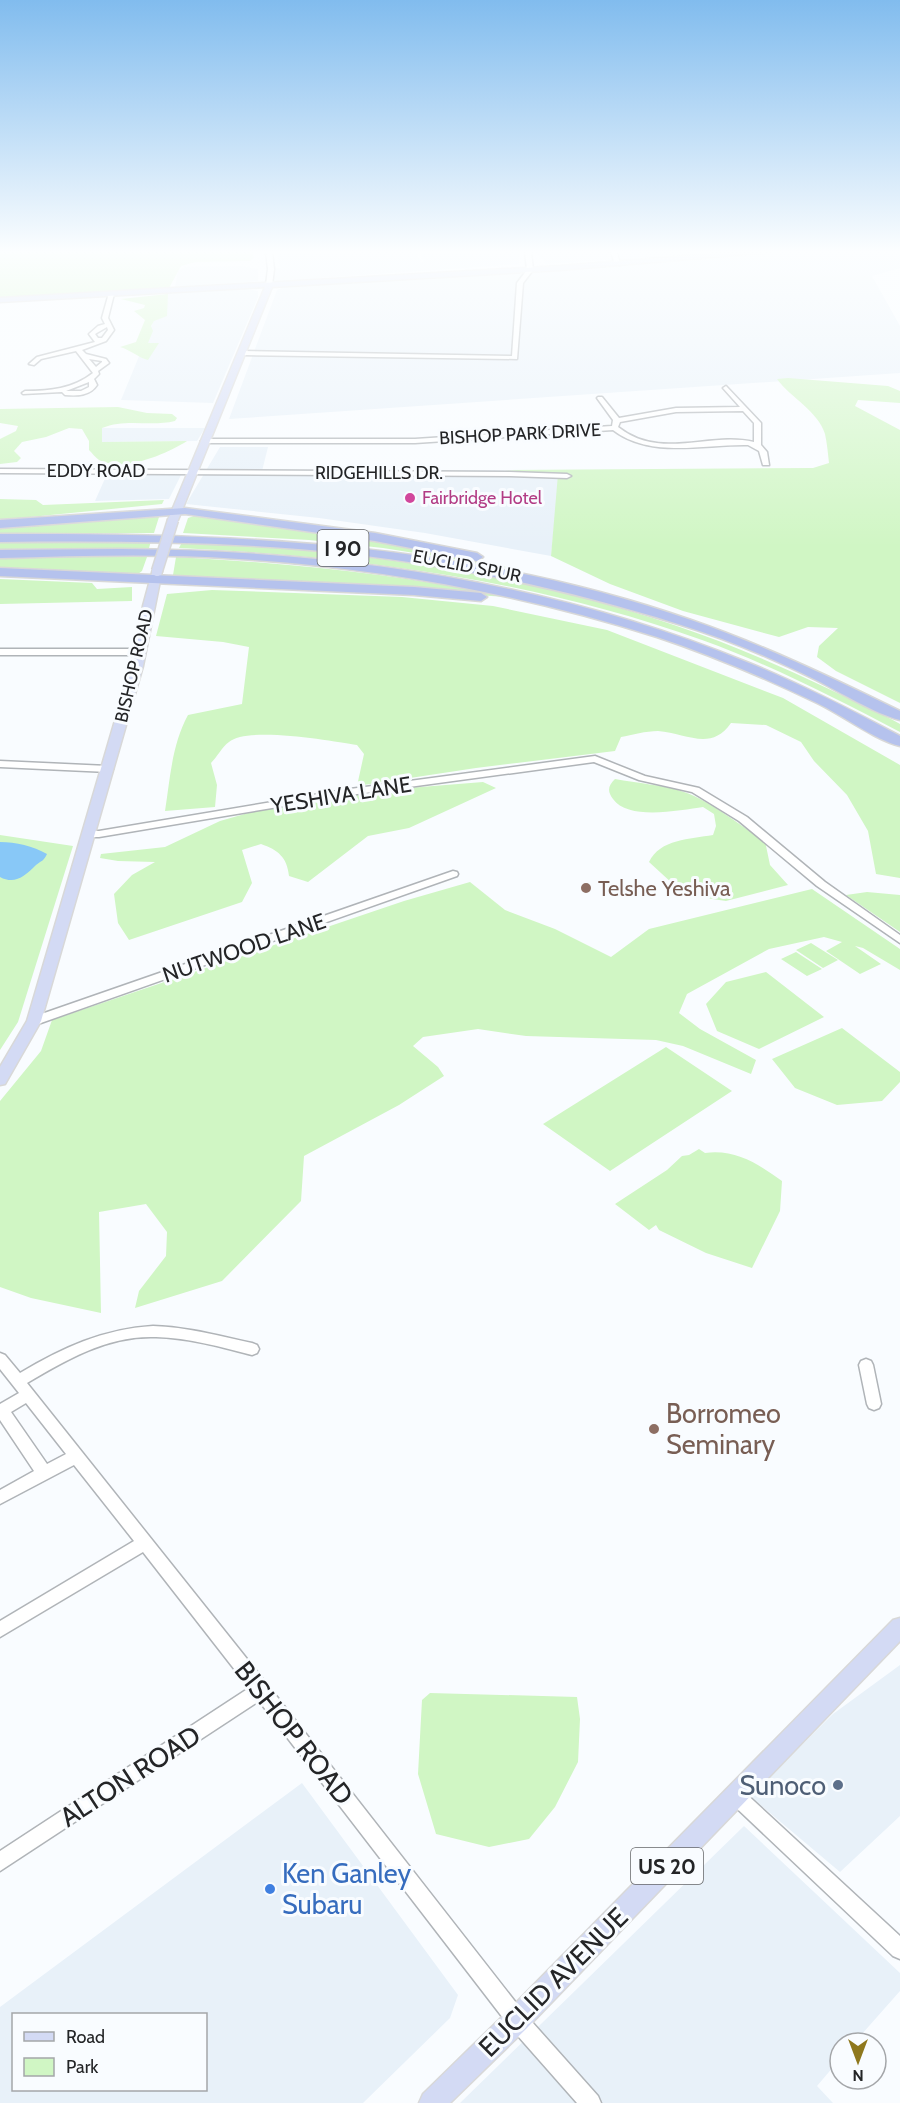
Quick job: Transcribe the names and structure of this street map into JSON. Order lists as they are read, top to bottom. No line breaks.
{"streets":{"highway":["I 90","EUCLID SPUR"],"main road":["BISHOP ROAD","US 20","EUCLID AVENUE"],"street":["BISHOP PARK DRIVE","EDDY ROAD","RIDGEHILLS DR.","YESHIVA LANE","NUTWOOD LANE","ALTON ROAD"]},"crossings":[["BISHOP PARK DRIVE","BISHOP ROAD"],["EDDY ROAD","RIDGEHILLS DR."],["EDDY ROAD","BISHOP ROAD"],["RIDGEHILLS DR.","BISHOP ROAD"],["BISHOP ROAD","YESHIVA LANE"],["BISHOP ROAD","NUTWOOD LANE"],["BISHOP ROAD","ALTON ROAD"],["BISHOP ROAD","EUCLID AVENUE"]],"places":["Fairbridge Hotel","Telshe Yeshiva","Borromeo Seminary","Sunoco","Ken Ganley Subaru"],"legend":["Road","Park"],"north":"bottom"}
